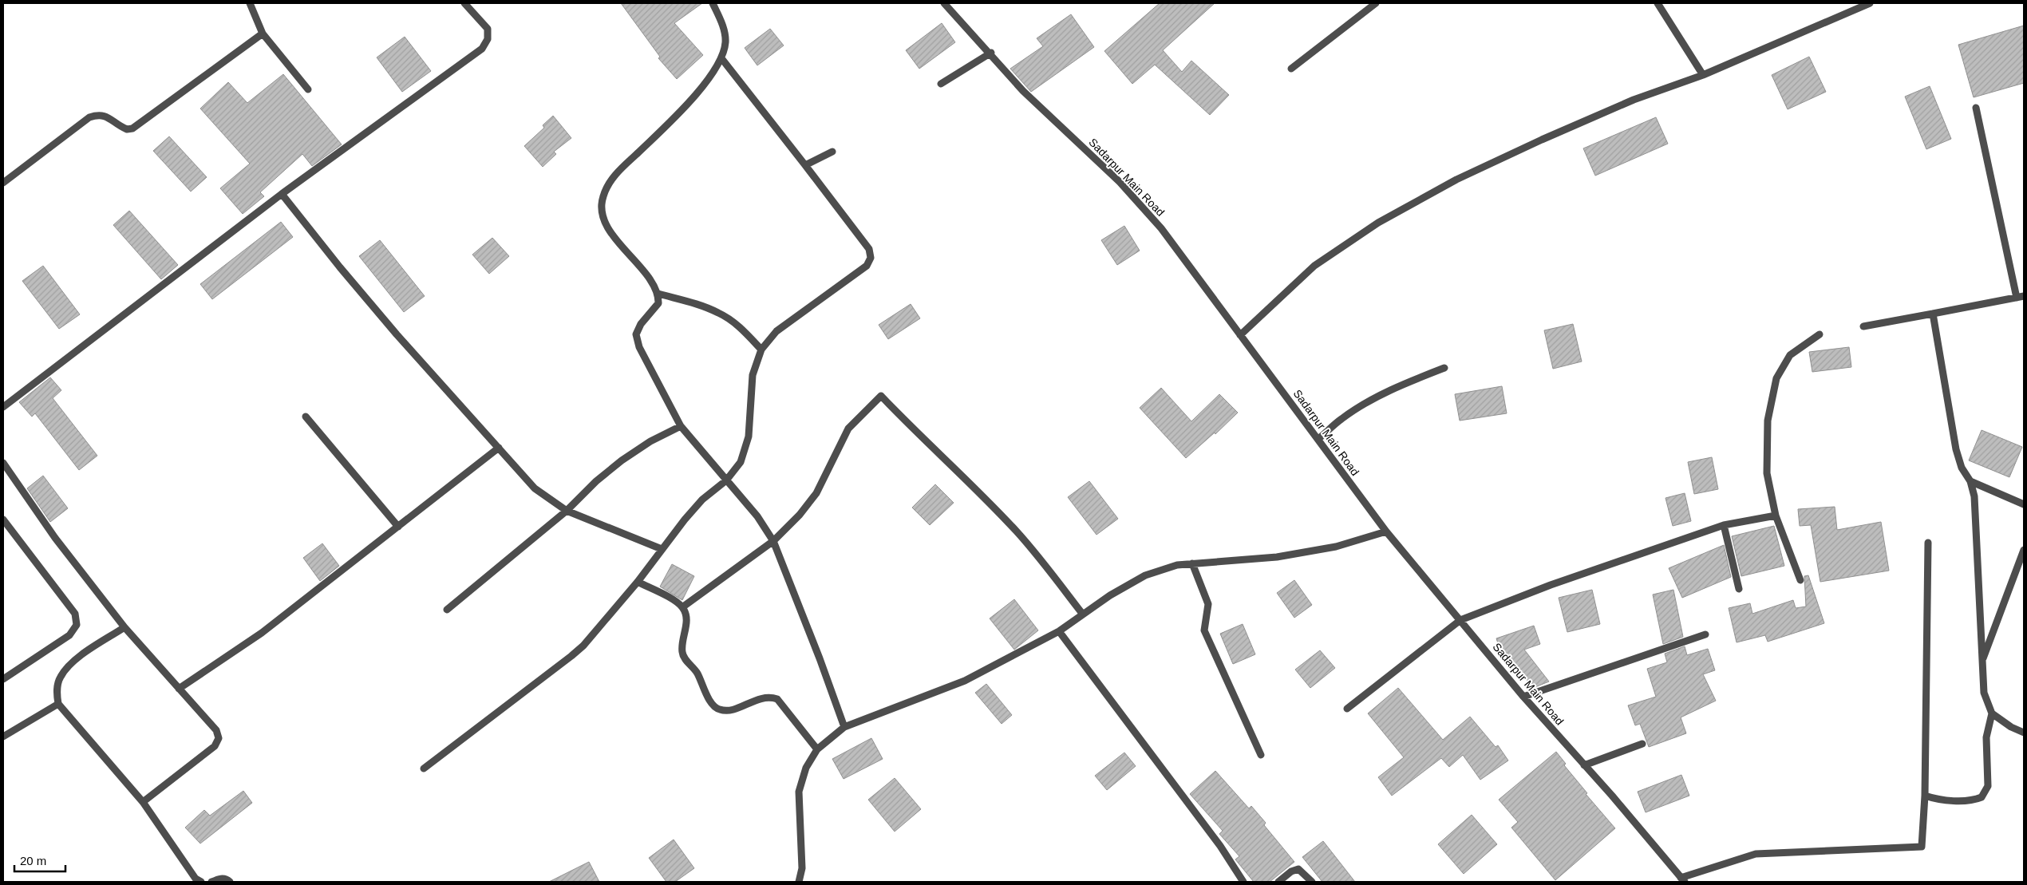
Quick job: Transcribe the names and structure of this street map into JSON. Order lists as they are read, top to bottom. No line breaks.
{"streets":{"street":["Sadarpur Main Road"]},"scale_bar":"20 m"}
